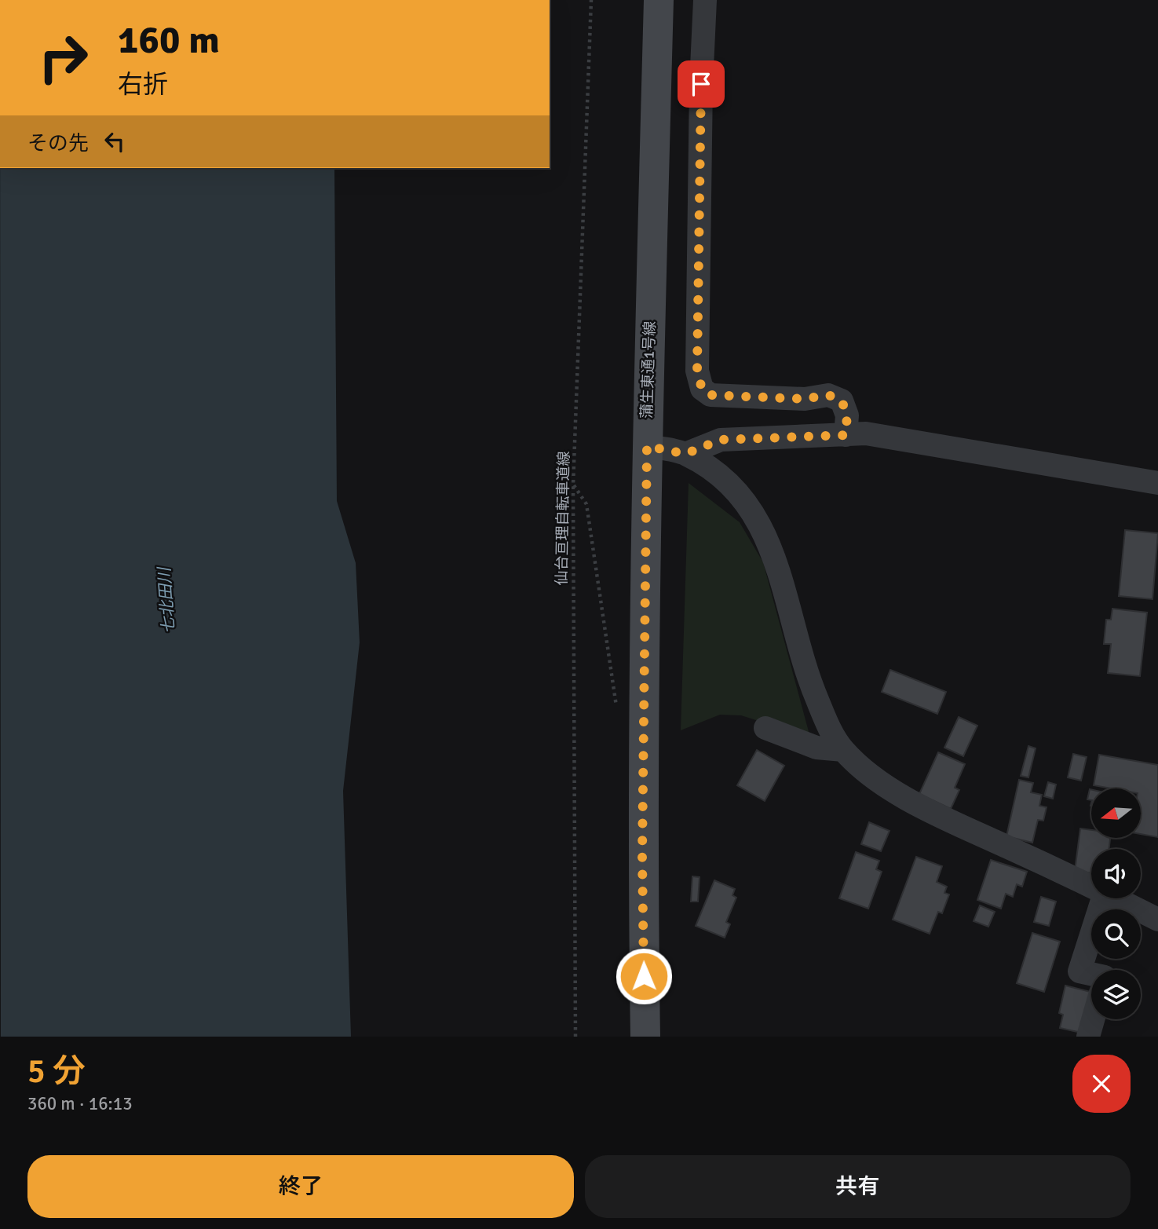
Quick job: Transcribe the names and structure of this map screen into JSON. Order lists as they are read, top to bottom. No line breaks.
{"streets":{"street":["蒲生東通1号線"],"path":["仙台亘理自転車道線"]},"water":["七北田川"],"north":"left","page":{"turn":["160 m","右折"],"then":"その先","heading":["5 分","360 m · 16:13"],"buttons":["終了","共有"]}}
